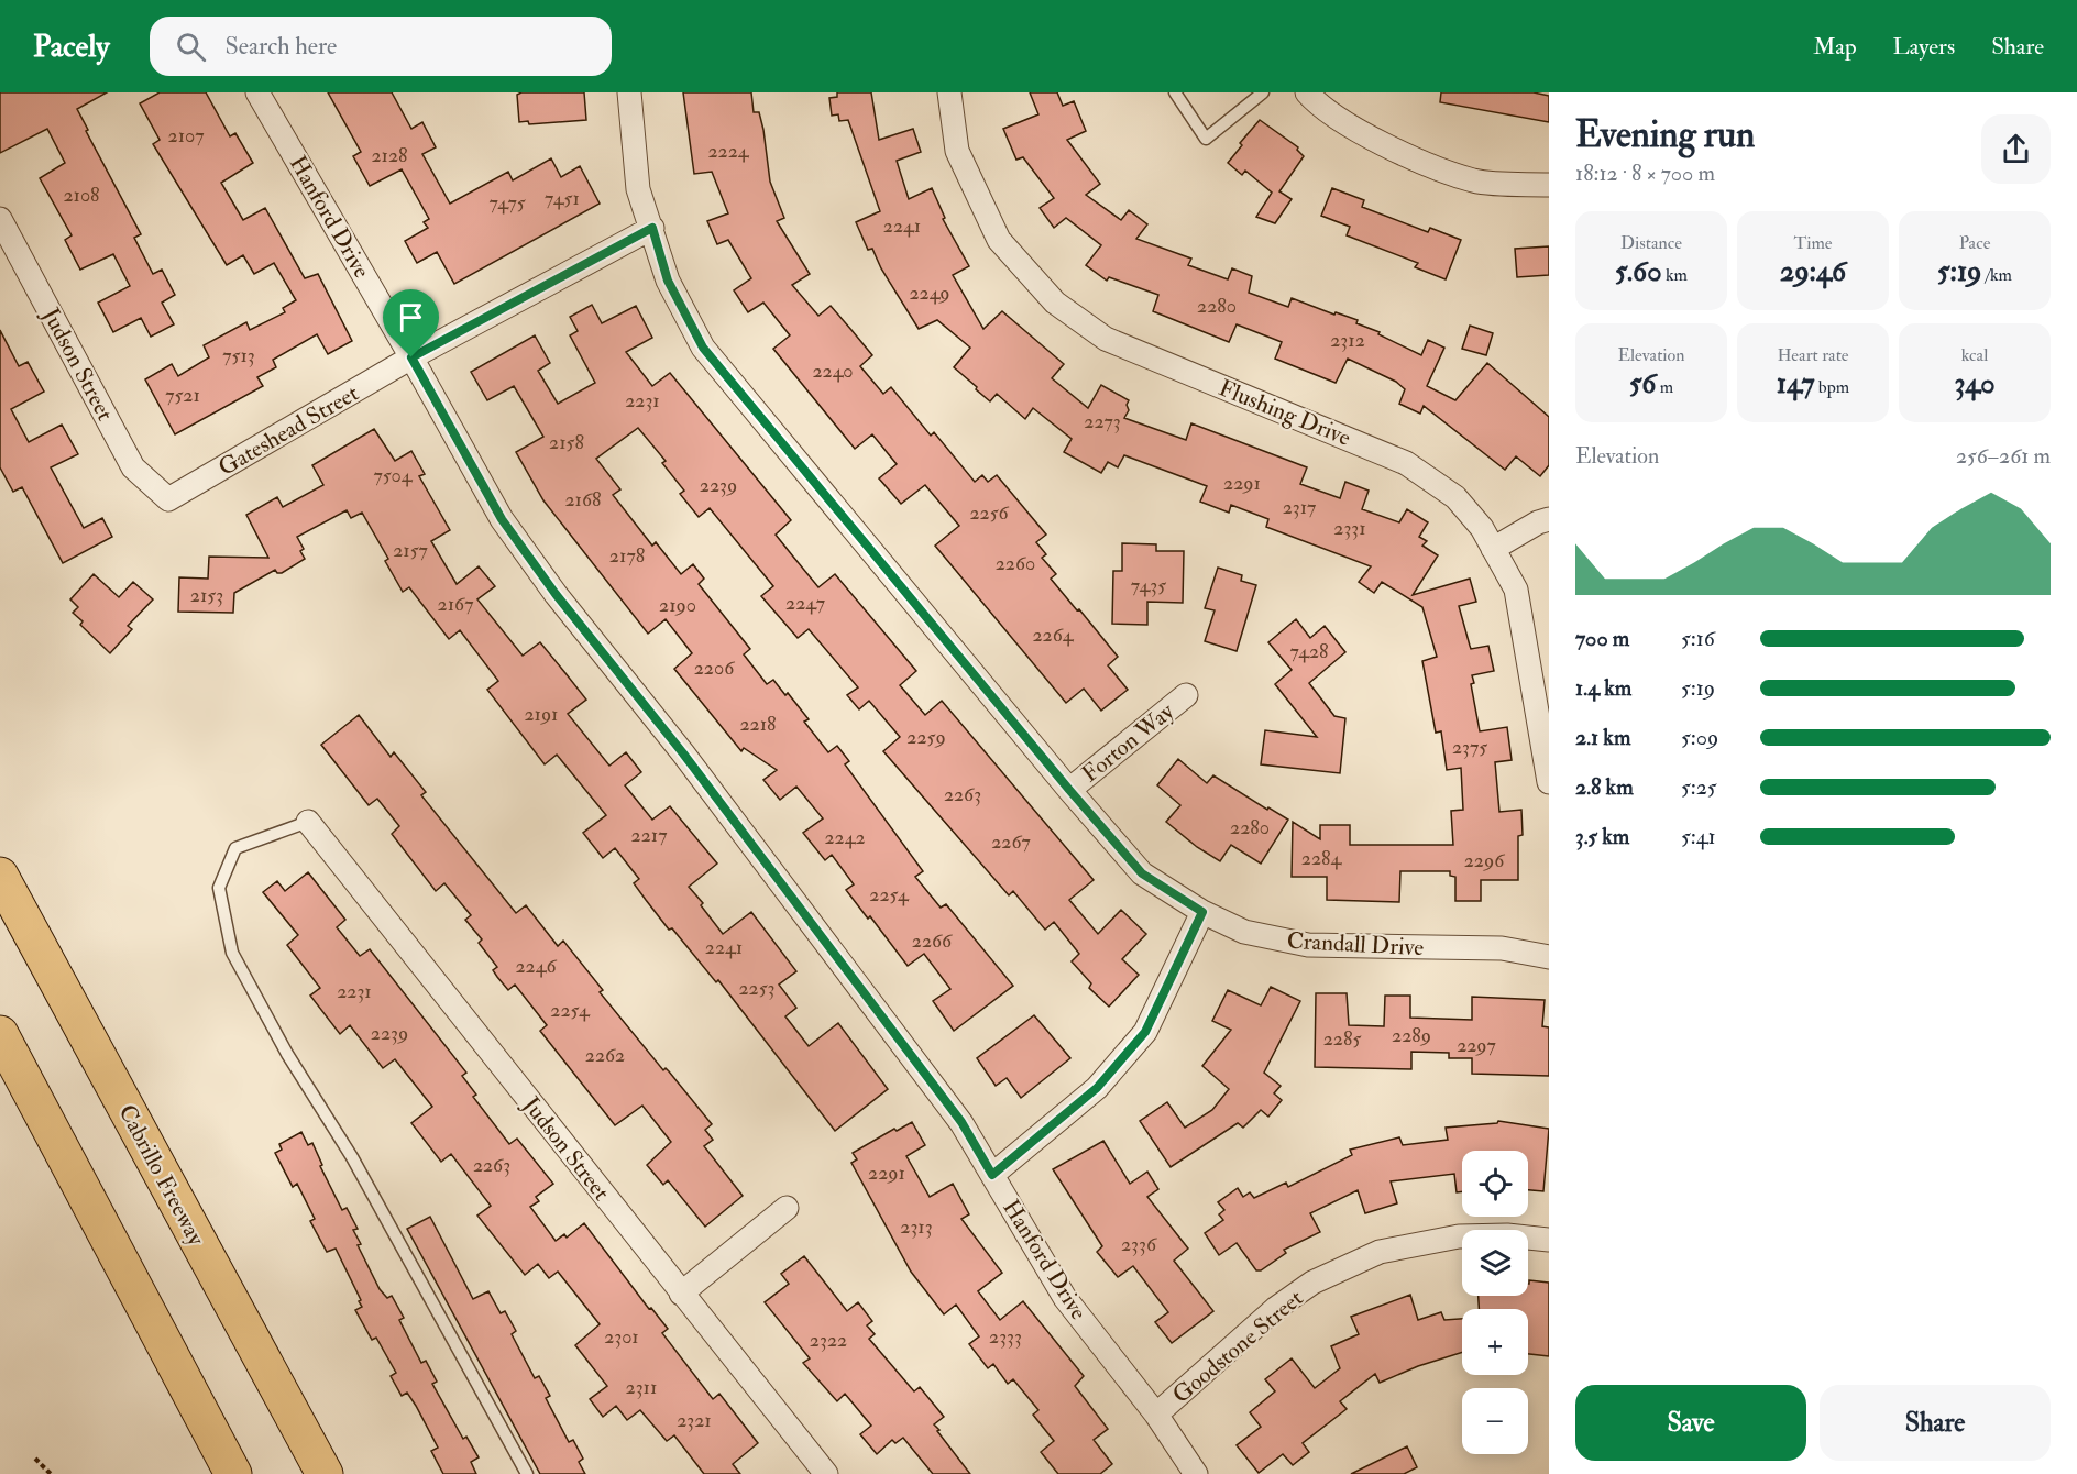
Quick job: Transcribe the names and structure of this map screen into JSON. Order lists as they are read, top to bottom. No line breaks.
{"streets":{"highway":["Cabrillo Freeway"],"street":["Hanford Drive","Judson Street","Flushing Drive","Gateshead Street","Forton Way","Crandall Drive","Goodstone Street"]},"crossings":[["Hanford Drive","Gateshead Street"],["Hanford Drive","Goodstone Street"],["Judson Street","Gateshead Street"],["Gateshead Street","Crandall Drive"],["Forton Way","Crandall Drive"]],"house_numbers":["2107","2224","2128","2108","7451","7475","2241","2249","2280","2312","7513","2240","7521","2231","2273","2158","7504","2291","2239","2168","2317","2256","2331","2157","2178","2260","7435","2153","2247","2167","2190","2264","7428","2206","2191","2218","2259","2375","2263","2280","2217","2242","2267","2284","2296","2254","2266","2241","2246","2253","2231","2254","2239","2289","2285","2297","2262","2263","2291","2313","2336","2301","2333","2322","2311","2321"],"page":{"header":"Pacely","search":"Search here","nav":["Map","Layers","Share"],"heading":["Evening run","18:12 · 8 × 700 m"],"stats":[["Distance","5.60 km"],["Time","29:46"],["Pace","5:19 /km"],["Elevation","56 m"],["Heart rate","147 bpm"],["kcal","340"]],"chart":["Elevation","256–261 m"],"list":[{"name":"700 m","note":"5:16"},{"name":"1.4 km","note":"5:19"},{"name":"2.1 km","note":"5:09"},{"name":"2.8 km","note":"5:25"},{"name":"3.5 km","note":"5:41"}],"map_buttons":["+","−"],"buttons":["Save","Share"]}}
